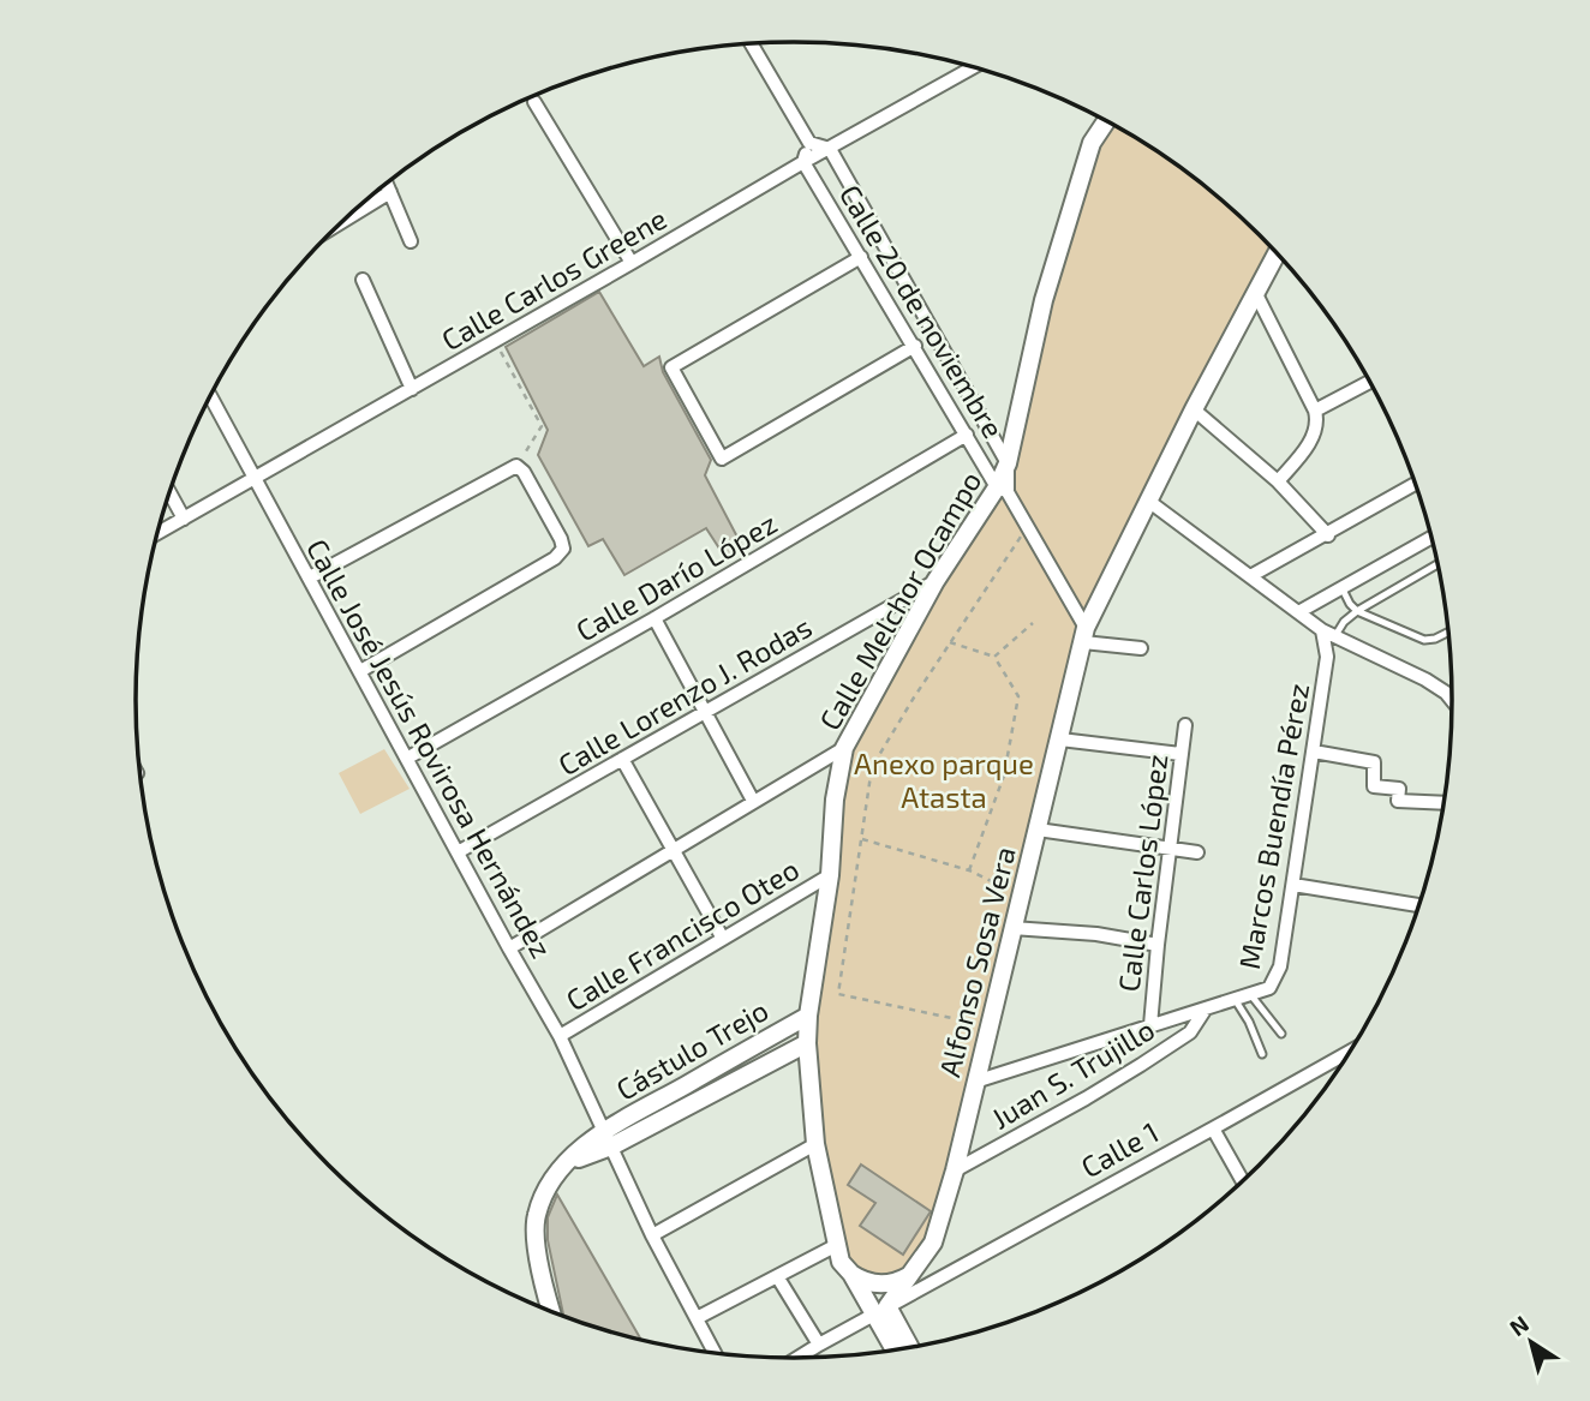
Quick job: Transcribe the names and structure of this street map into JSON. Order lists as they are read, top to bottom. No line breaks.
{"streets":{"street":["Calle Carlos Greene","Calle 20 de noviembre","Calle Darío López","Calle Melchor Ocampo","Calle Lorenzo J. Rodas","Calle José Jesús Rovirosa Hernández","Marcos Buendía Pérez","Calle Carlos López","Calle Francisco Oteo","Alfonso Sosa Vera","Cástulo Trejo","Juan S. Trujillo","Calle 1"]},"crossings":[["Calle Carlos Greene","Calle 20 de noviembre"],["Calle Carlos Greene","Calle José Jesús Rovirosa Hernández"],["Calle 20 de noviembre","Calle Darío López"],["Calle 20 de noviembre","Calle Melchor Ocampo"],["Calle Darío López","Calle José Jesús Rovirosa Hernández"],["Calle Melchor Ocampo","Calle Lorenzo J. Rodas"],["Calle Melchor Ocampo","Calle Francisco Oteo"],["Calle Melchor Ocampo","Alfonso Sosa Vera"],["Calle Melchor Ocampo","Cástulo Trejo"],["Calle Melchor Ocampo","Calle 1"],["Calle Lorenzo J. Rodas","Calle José Jesús Rovirosa Hernández"],["Calle José Jesús Rovirosa Hernández","Calle Francisco Oteo"],["Calle José Jesús Rovirosa Hernández","Cástulo Trejo"],["Marcos Buendía Pérez","Calle Carlos López"],["Marcos Buendía Pérez","Alfonso Sosa Vera"],["Marcos Buendía Pérez","Juan S. Trujillo"],["Alfonso Sosa Vera","Juan S. Trujillo"],["Alfonso Sosa Vera","Calle 1"]],"parks":["Anexo parque Atasta"],"north":"top left"}
